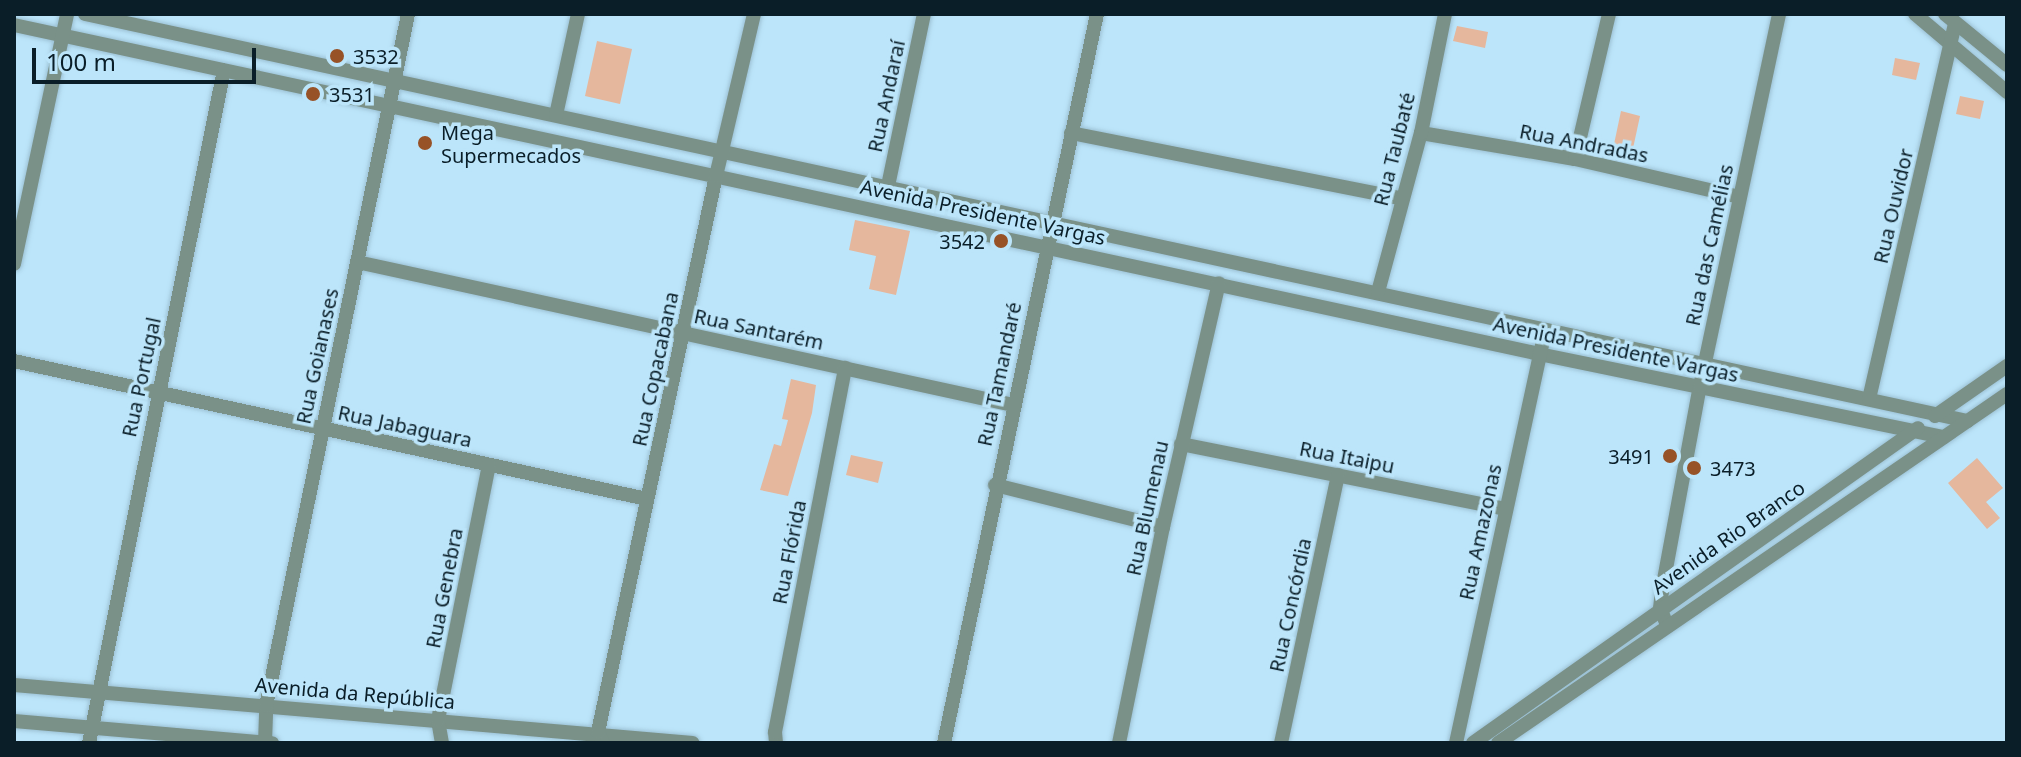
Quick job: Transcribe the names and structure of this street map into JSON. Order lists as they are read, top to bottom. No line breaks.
{"streets":{"street":["Rua Andaraí","Rua Andradas","Rua Taubaté","Rua Ouvidor","Avenida Presidente Vargas","Rua das Camélias","Rua Santarém","Rua Goianases","Rua Copacabana","Rua Tamandaré","Rua Portugal","Rua Jabaguara","Rua Itaipu","Rua Blumenau","Rua Amazonas","Avenida Rio Branco","Rua Flórida","Rua Genebra","Rua Concórdia","Avenida da República"]},"crossings":[["Rua Andaraí","Avenida Presidente Vargas"],["Rua Andradas","Rua Taubaté"],["Rua Andradas","Rua das Camélias"],["Rua Taubaté","Avenida Presidente Vargas"],["Rua Ouvidor","Avenida Presidente Vargas"],["Avenida Presidente Vargas","Rua das Camélias"],["Avenida Presidente Vargas","Rua Goianases"],["Avenida Presidente Vargas","Rua Copacabana"],["Avenida Presidente Vargas","Rua Tamandaré"],["Avenida Presidente Vargas","Rua Portugal"],["Avenida Presidente Vargas","Rua Blumenau"],["Avenida Presidente Vargas","Rua Amazonas"],["Avenida Presidente Vargas","Avenida Rio Branco"],["Rua das Camélias","Avenida Rio Branco"],["Rua Santarém","Rua Goianases"],["Rua Santarém","Rua Copacabana"],["Rua Santarém","Rua Tamandaré"],["Rua Santarém","Rua Flórida"],["Rua Goianases","Rua Jabaguara"],["Rua Goianases","Avenida da República"],["Rua Copacabana","Rua Jabaguara"],["Rua Copacabana","Avenida da República"],["Rua Portugal","Rua Jabaguara"],["Rua Portugal","Avenida da República"],["Rua Jabaguara","Rua Genebra"],["Rua Itaipu","Rua Blumenau"],["Rua Itaipu","Rua Amazonas"],["Rua Itaipu","Rua Concórdia"],["Rua Genebra","Avenida da República"]],"places":["3532","3531","Mega Supermecados","3542","3491","3473"],"scale_bar":"100 m"}
